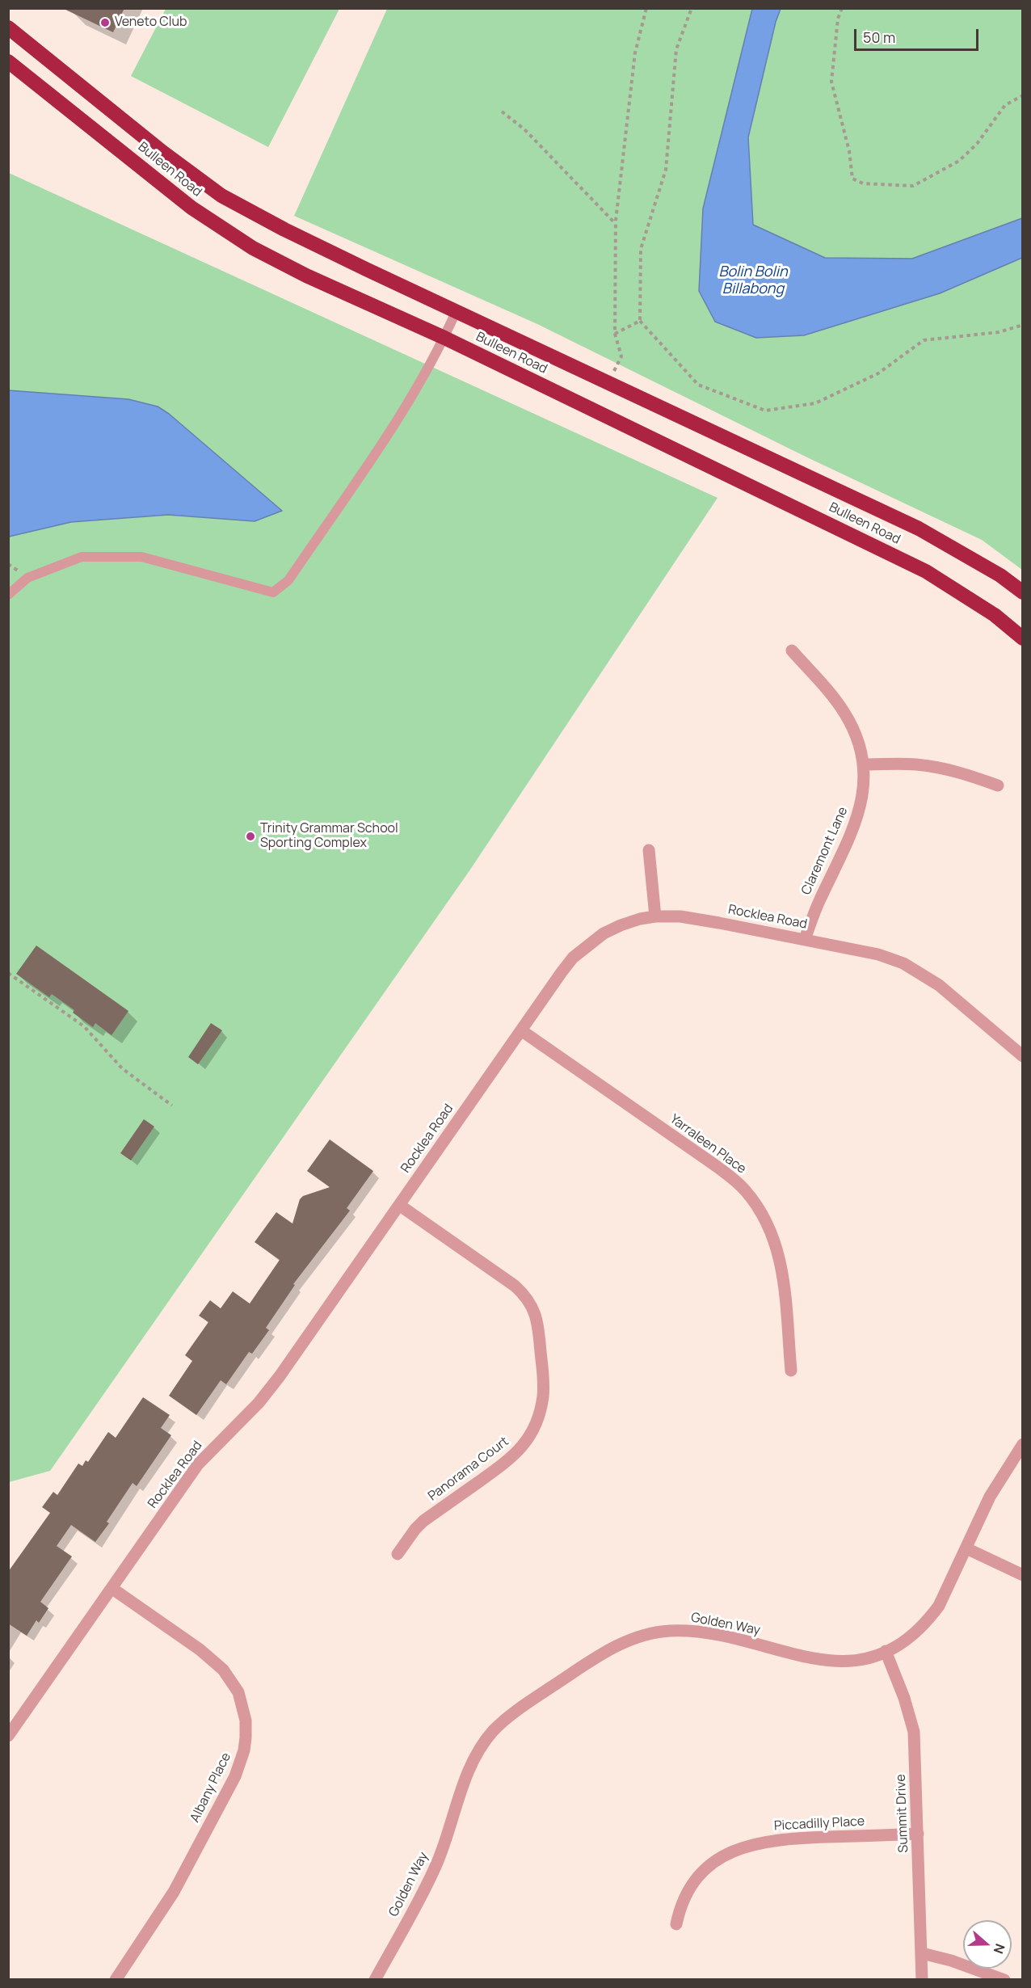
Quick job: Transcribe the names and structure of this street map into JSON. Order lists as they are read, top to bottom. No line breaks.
{"streets":{"highway":["Bulleen Road"],"street":["Claremont Lane","Rocklea Road","Yarraleen Place","Panorama Court","Golden Way","Albany Place","Summit Drive","Piccadilly Place"]},"crossings":[["Claremont Lane","Rocklea Road"],["Rocklea Road","Yarraleen Place"],["Rocklea Road","Panorama Court"],["Rocklea Road","Albany Place"],["Golden Way","Summit Drive"],["Summit Drive","Piccadilly Place"]],"water":["Bolin Bolin Billabong"],"places":["Veneto Club","Trinity Grammar School Sporting Complex"],"scale_bar":"50 m","north":"right"}
